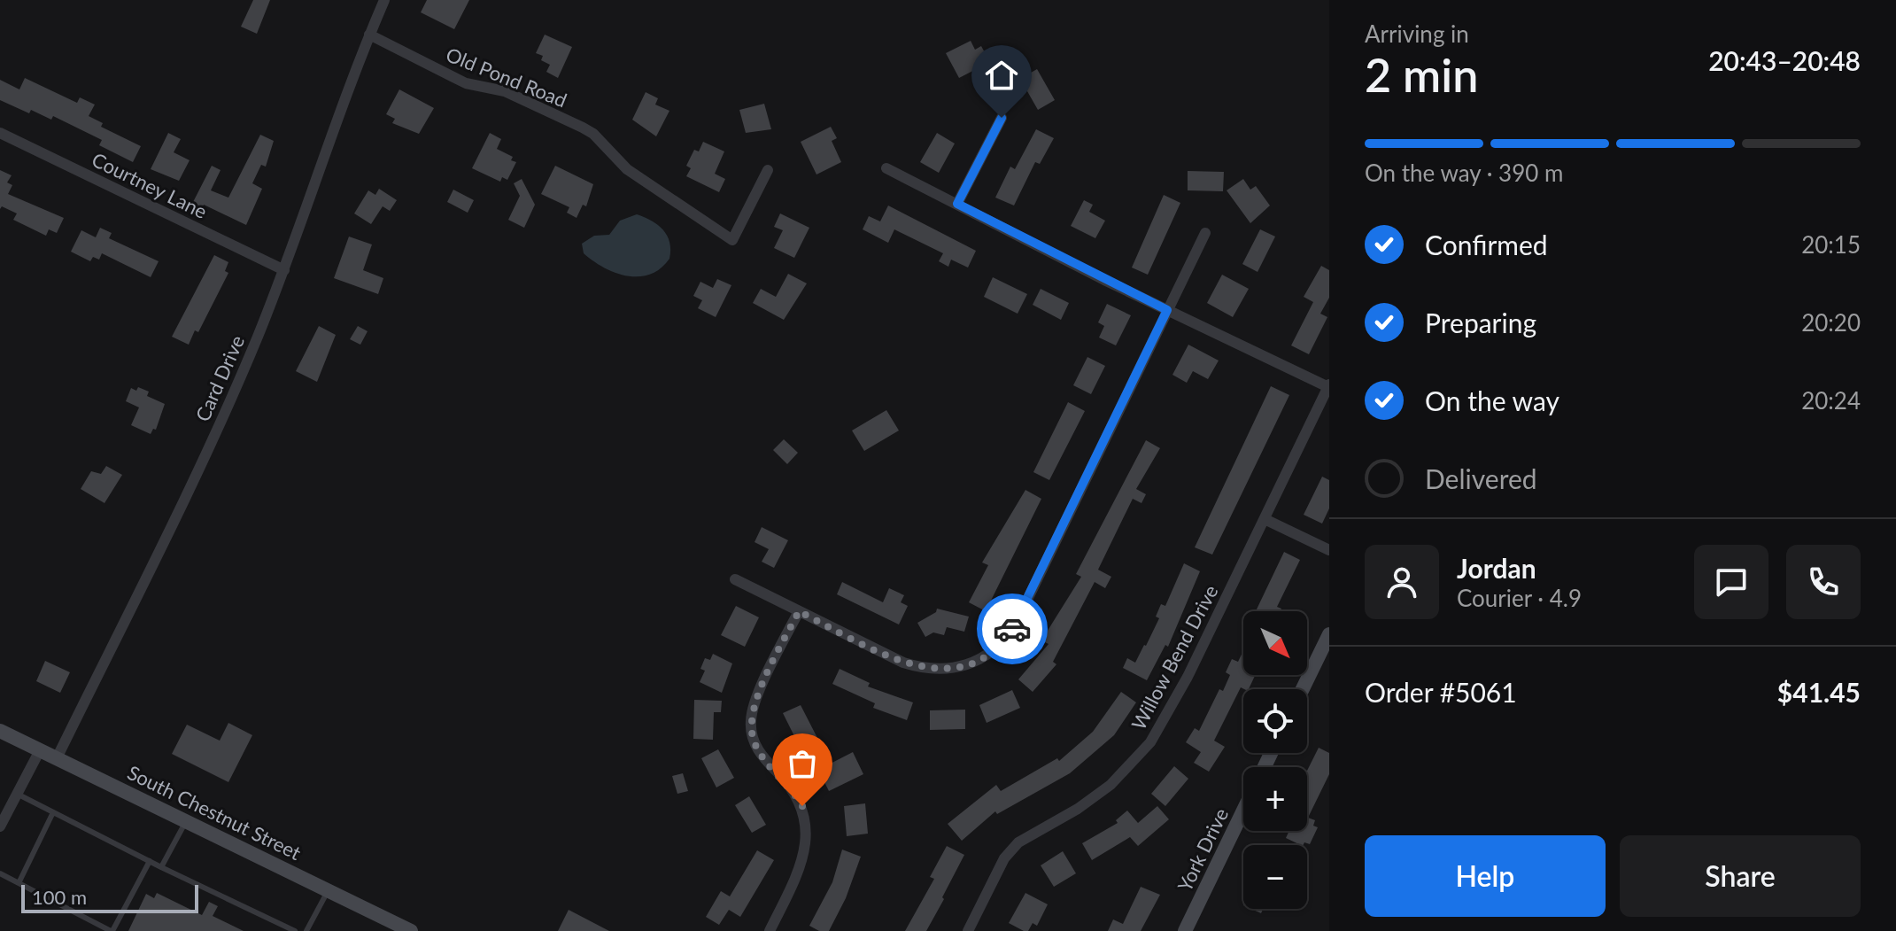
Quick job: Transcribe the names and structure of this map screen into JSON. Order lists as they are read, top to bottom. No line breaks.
{"streets":{"main road":["South Chestnut Street","York Drive"],"street":["Old Pond Road","Courtney Lane","Card Drive","Willow Bend Drive"]},"crossings":[["Old Pond Road","Card Drive"],["Courtney Lane","Card Drive"],["Card Drive","South Chestnut Street"]],"scale_bar":"100 m","north":"bottom right","page":{"heading":["2 min","Arriving in","20:43–20:48"],"panel":["Jordan","Courier · 4.9","Order #5061","$41.45"],"bar":"On the way · 390 m","list":[["Confirmed","20:15"],["Preparing","20:20"],["On the way","20:24"],"Delivered"],"map_buttons":["+","−"],"buttons":["Help","Share"],"scale":"100 m"}}
